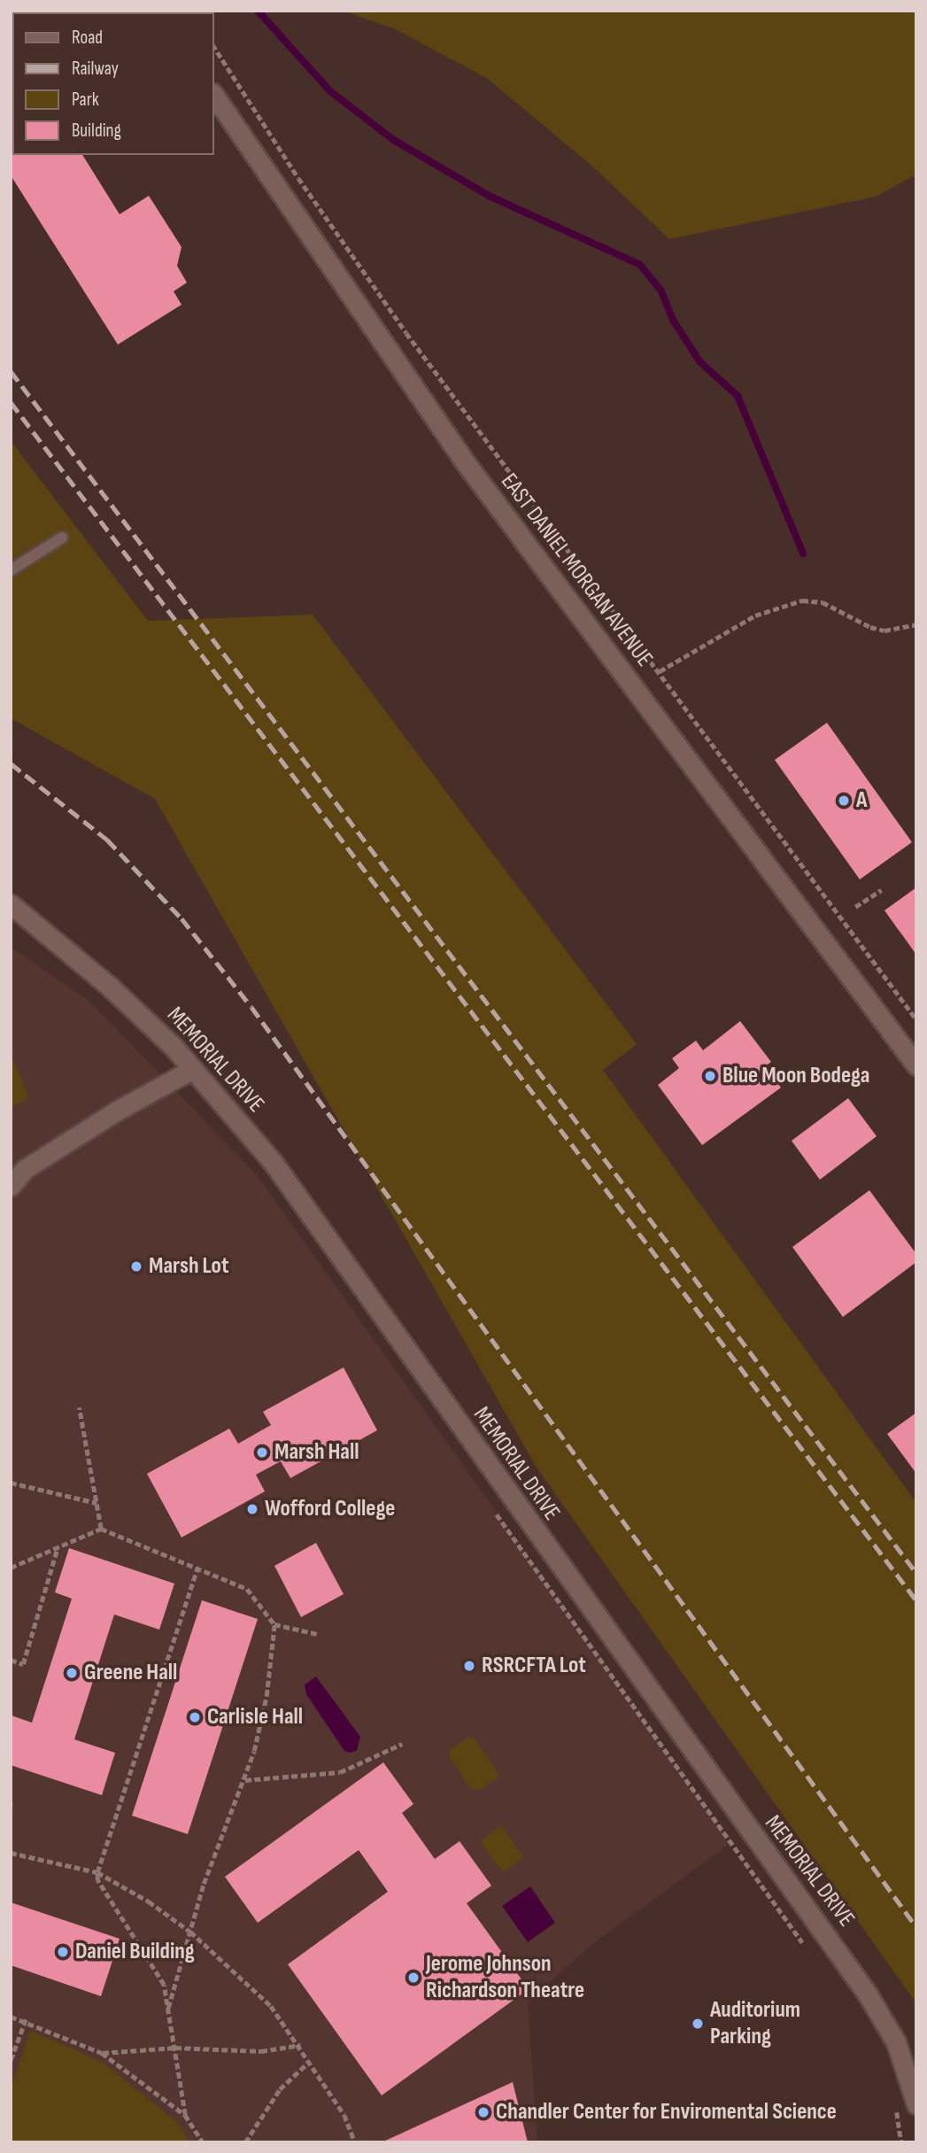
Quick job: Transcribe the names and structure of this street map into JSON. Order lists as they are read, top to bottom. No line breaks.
{"streets":{"street":["EAST DANIEL MORGAN AVENUE","MEMORIAL DRIVE"]},"places":["A","Blue Moon Bodega","Marsh Lot","Marsh Hall","Wofford College","RSRCFTA Lot","Greene Hall","Carlisle Hall","Daniel Building","Jerome Johnson Richardson Theatre","Auditorium Parking","Chandler Center for Enviromental Science"],"legend":["Road","Railway","Park","Building"]}
